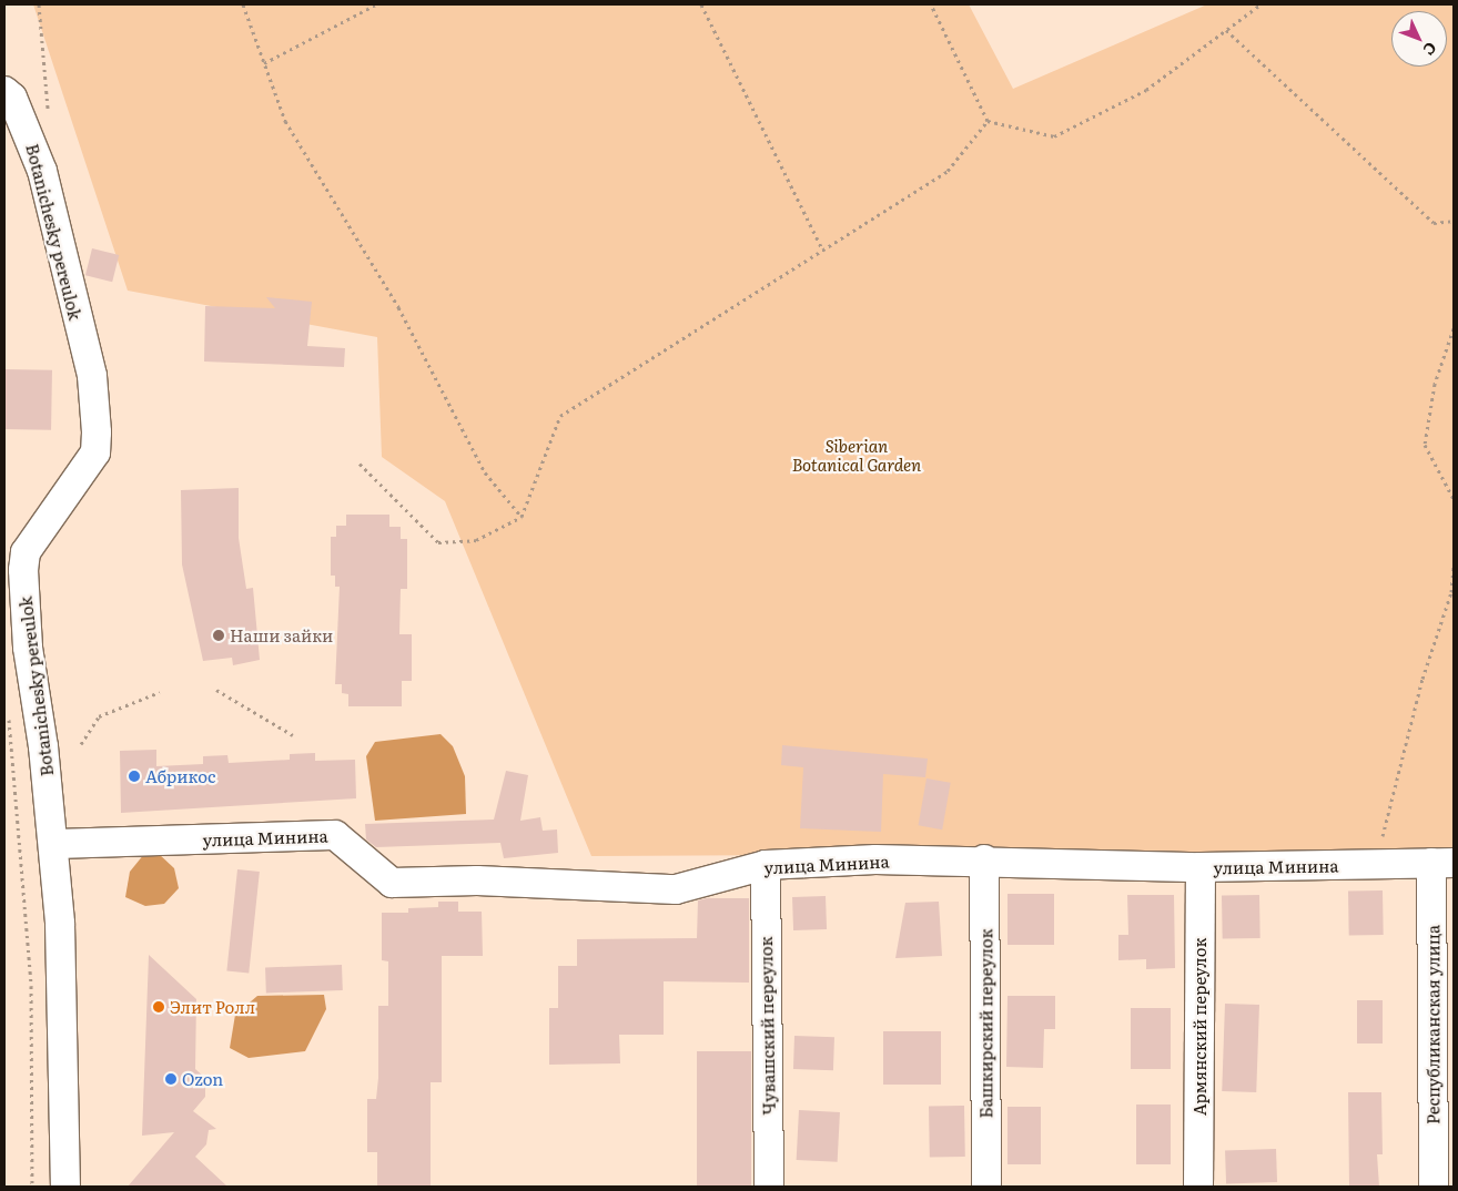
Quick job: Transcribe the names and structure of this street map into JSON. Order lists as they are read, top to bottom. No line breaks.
{"streets":{"street":["Botanichesky pereulok","улица Минина","Башкирский переулок","Республиканская улица","Чувашский переулок","Армянский переулок"]},"crossings":[["Botanichesky pereulok","улица Минина"],["улица Минина","Башкирский переулок"],["улица Минина","Республиканская улица"],["улица Минина","Чувашский переулок"],["улица Минина","Армянский переулок"]],"parks":["Siberian Botanical Garden"],"places":["Наши зайки","Абрикос","Элит Ролл","Ozon"],"north":"bottom right"}
